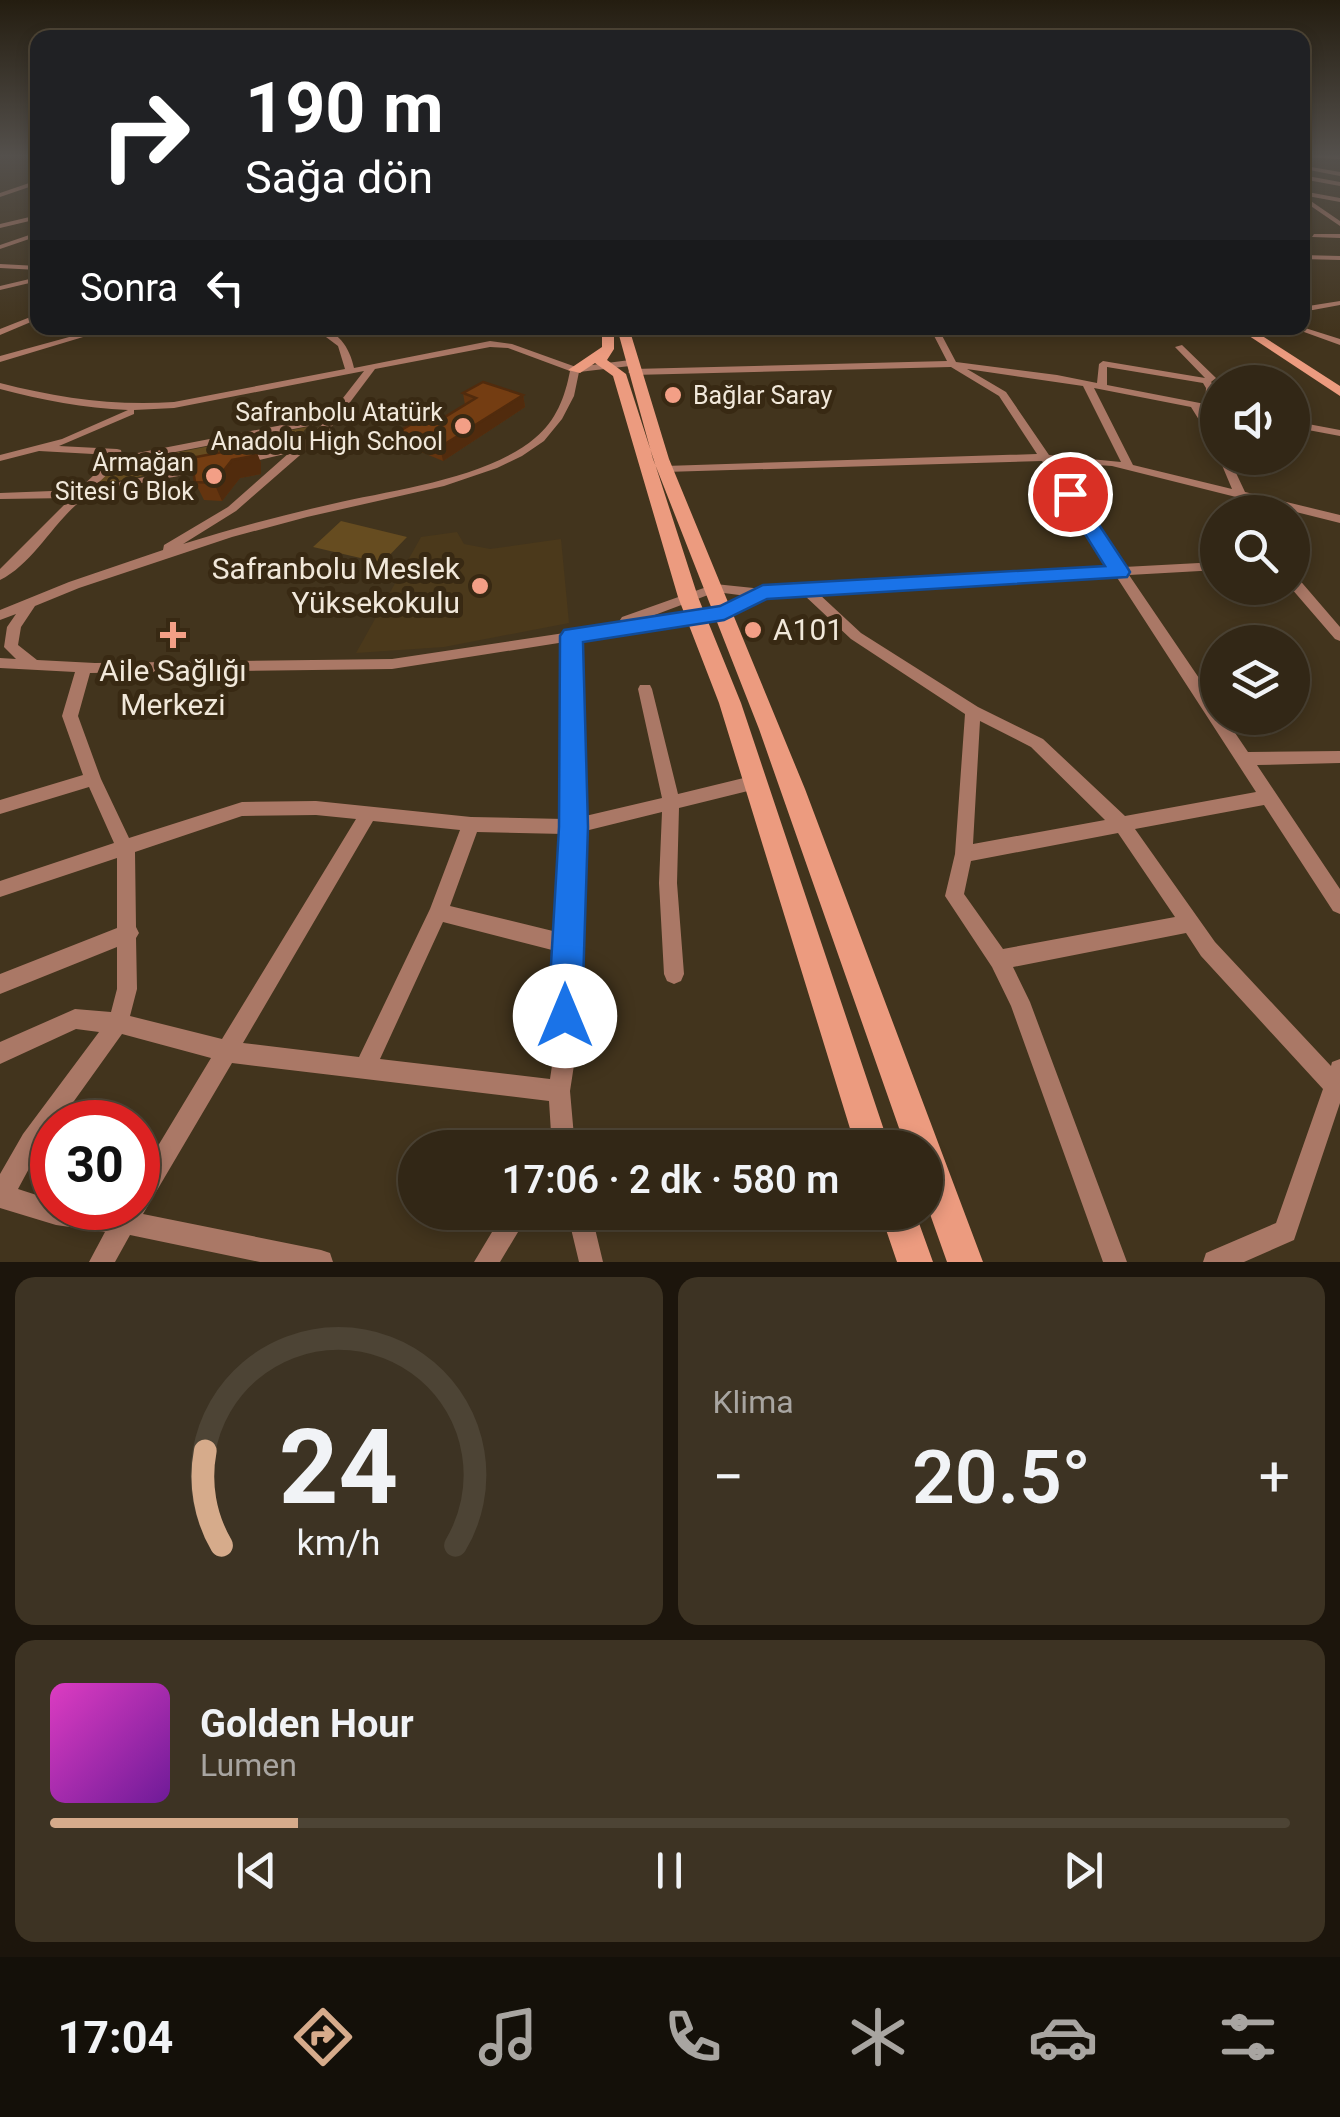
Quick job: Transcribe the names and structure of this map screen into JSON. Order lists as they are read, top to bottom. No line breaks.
{"places":{"other":["Bağlar Saray","Safranbolu Atatürk Anadolu High School","Armağan Sitesi G Blok","Safranbolu Meslek Yüksekokulu","A101"],"health":["Aile Sağlığı Merkezi"]},"page":{"turn":["190 m","Sağa dön"],"then":"Sonra","limit":"30","trip":"17:06 · 2 dk · 580 m","tile":"Klima","heat":["−","20.5°","+"],"song":["Golden Hour","Lumen"],"tabs":"17:04","gauge":["24","km/h"]}}
